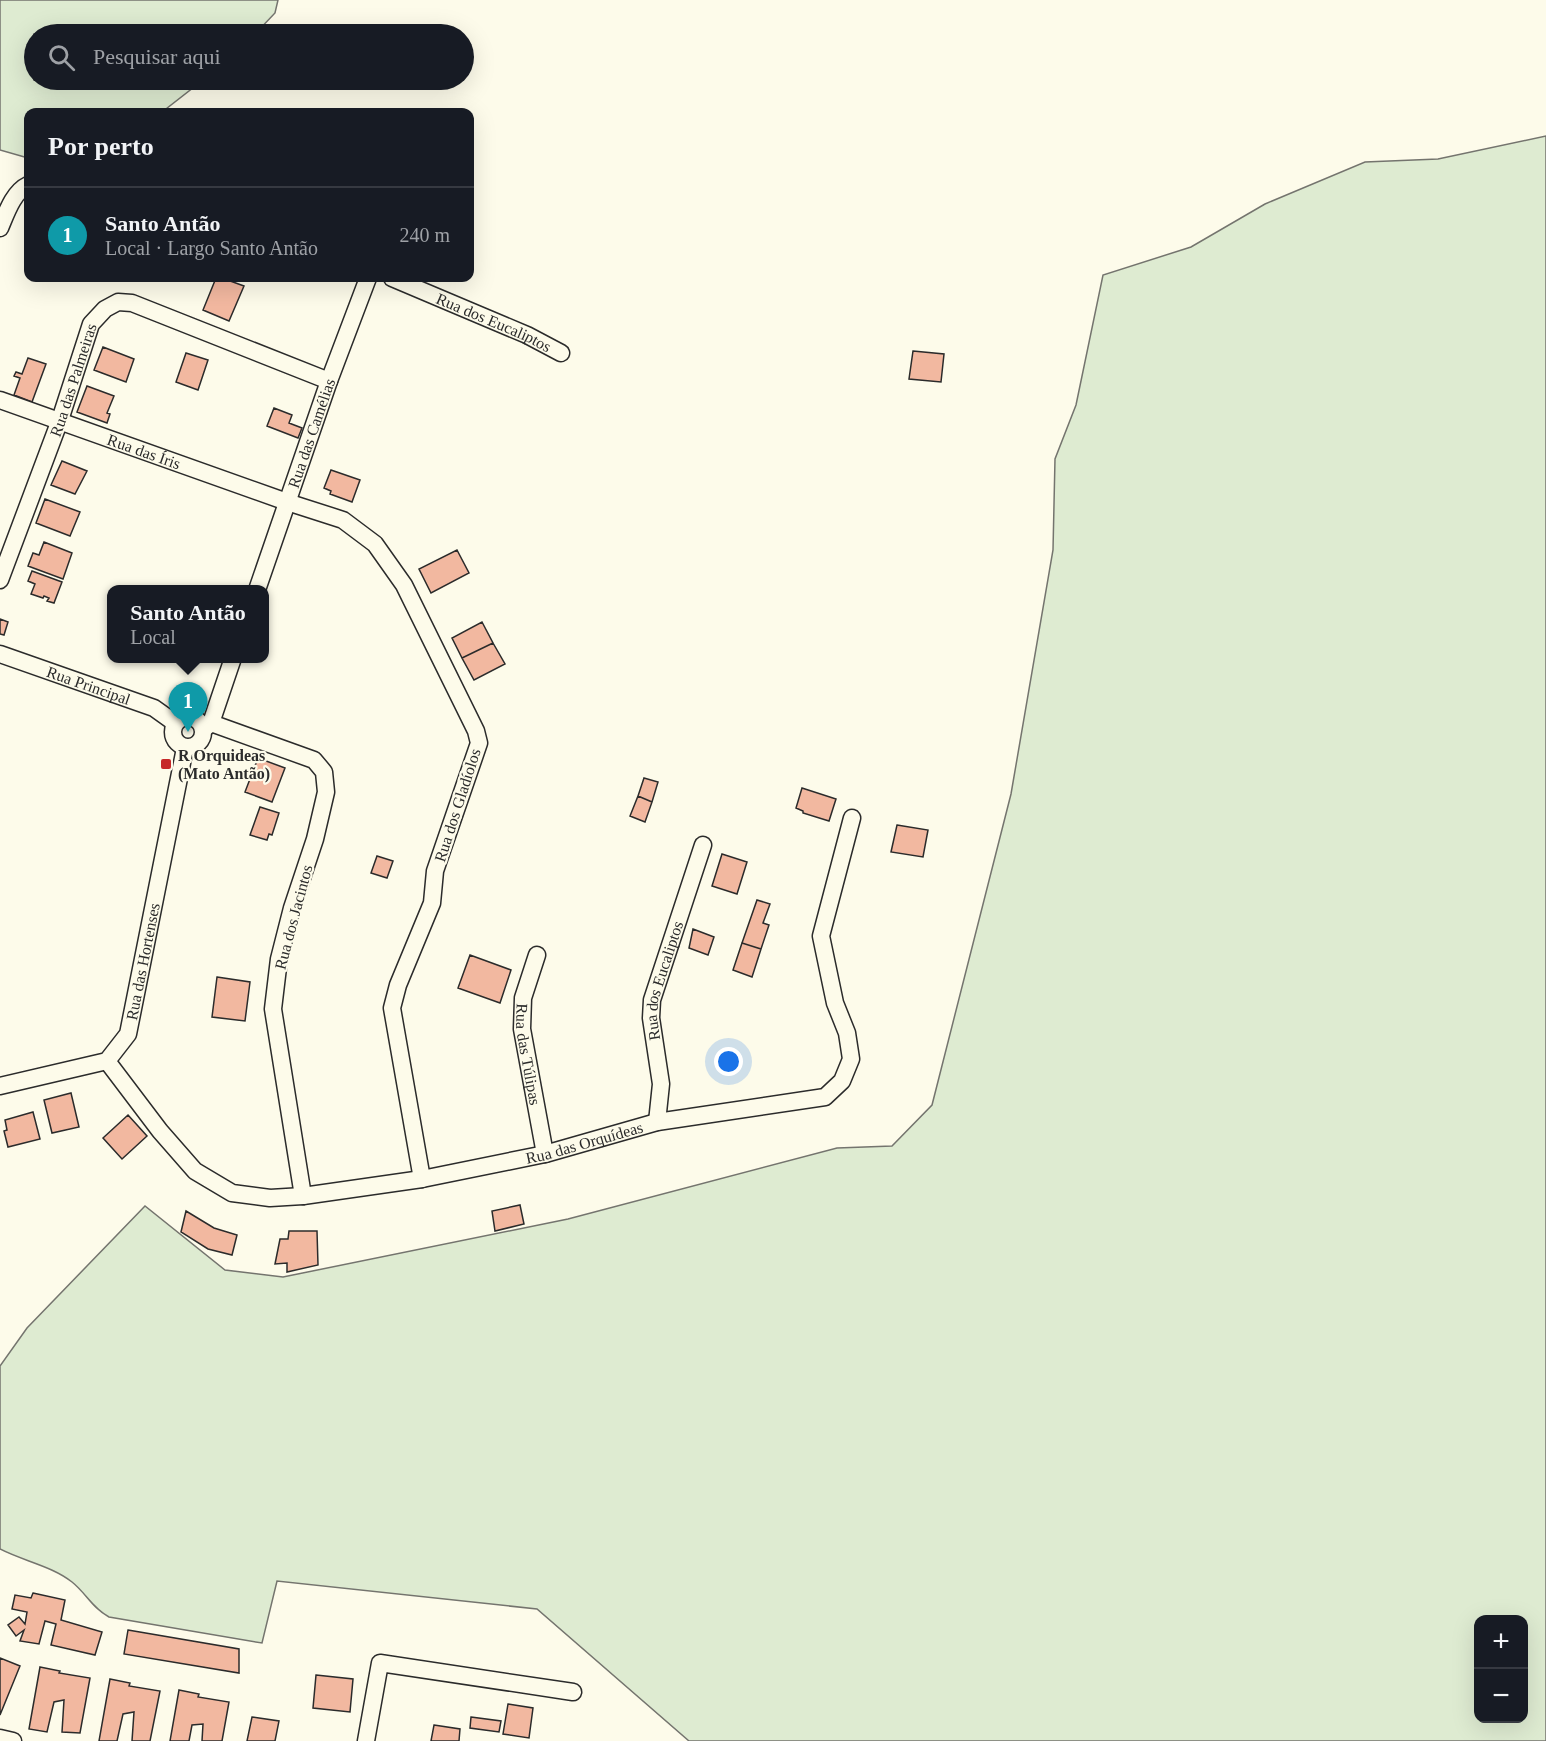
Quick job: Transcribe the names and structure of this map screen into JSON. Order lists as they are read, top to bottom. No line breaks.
{"streets":{"street":["Rua dos Eucaliptos","Rua das Palmeiras","Rua das Camélias","Rua das Íris","Rua Principal","Rua dos Gladíolos","Rua dos Jacintos","Rua das Hortenses","Rua das Túlipas","Rua das Orquídeas"]},"crossings":[["Rua dos Eucaliptos","Rua das Orquídeas"],["Rua das Palmeiras","Rua das Camélias"],["Rua das Palmeiras","Rua das Íris"],["Rua das Camélias","Rua das Íris"],["Rua das Camélias","Rua dos Gladíolos"],["Rua das Íris","Rua dos Gladíolos"],["Rua Principal","Rua dos Jacintos"],["Rua Principal","Rua das Hortenses"],["Rua dos Gladíolos","Rua das Orquídeas"],["Rua dos Jacintos","Rua das Hortenses"],["Rua dos Jacintos","Rua das Orquídeas"],["Rua das Hortenses","Rua das Orquídeas"],["Rua das Túlipas","Rua das Orquídeas"]],"places":{"transit":["R Orquideas (Mato Antão)"]},"page":{"search":"Pesquisar aqui","heading":"Por perto","list":[{"mark":"1","name":"Santo Antão","note":"Local · Largo Santo Antão","value":"240 m"}],"popup":["Santo Antão","Local"],"pins":"1","map_buttons":["+","−"]}}
